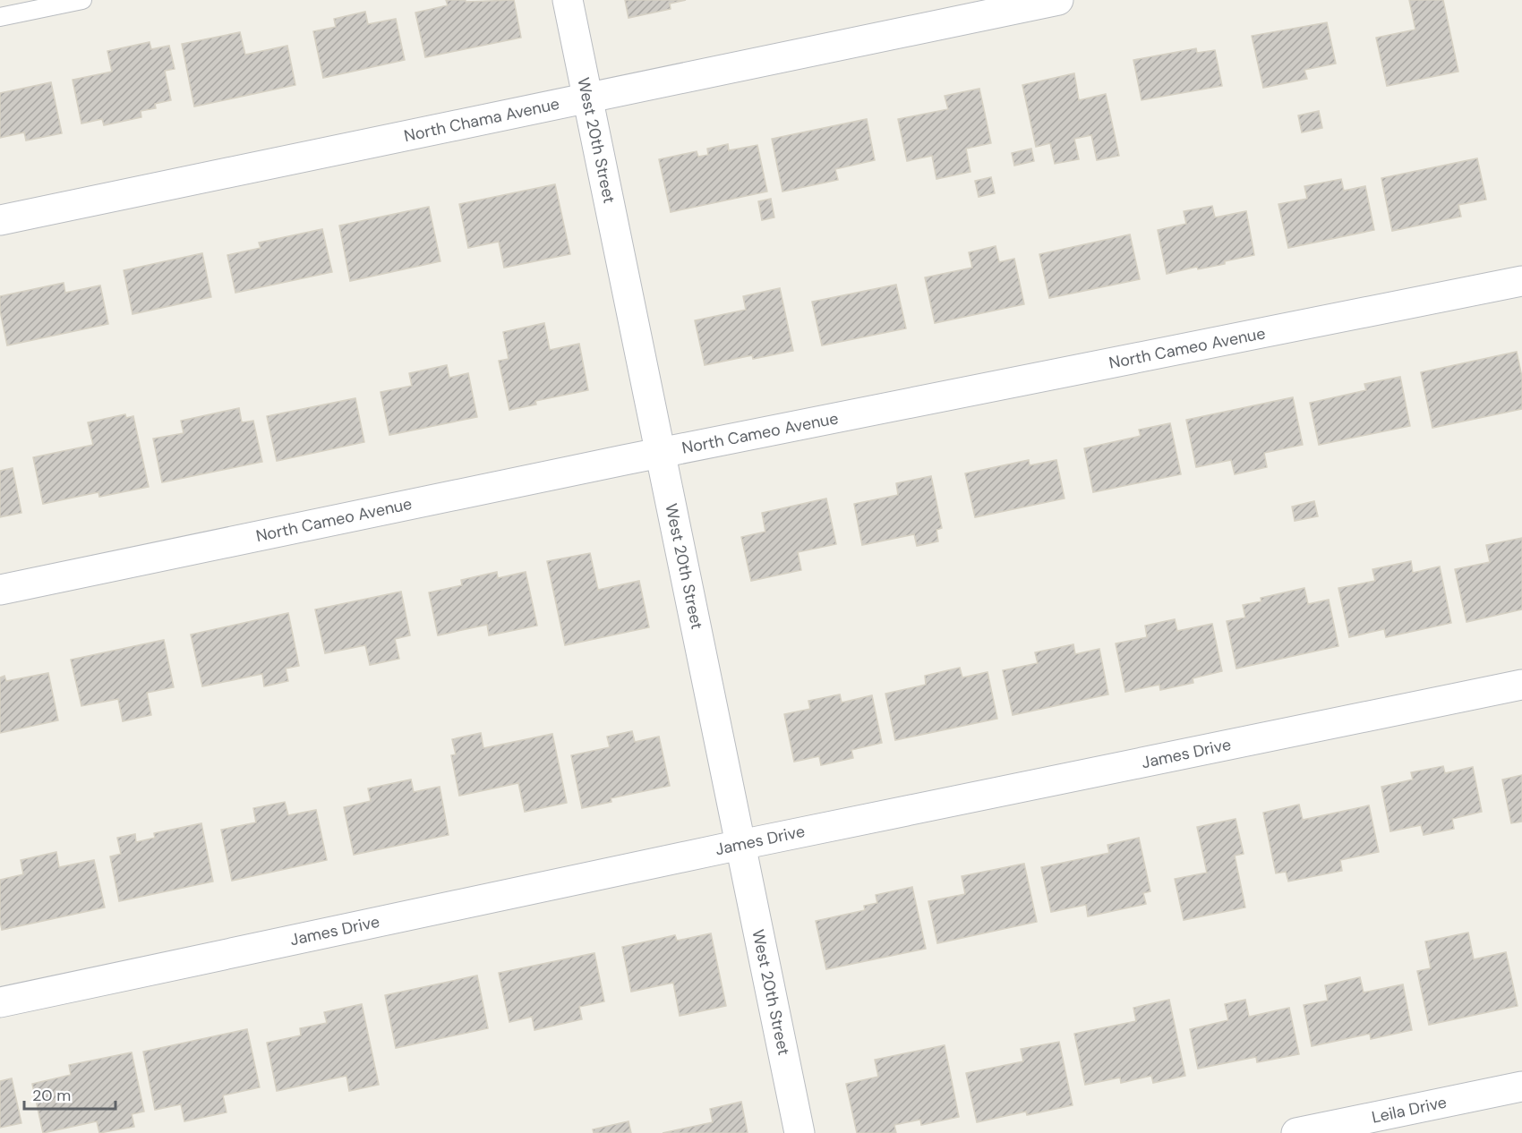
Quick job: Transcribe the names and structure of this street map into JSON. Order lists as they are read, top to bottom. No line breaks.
{"streets":{"street":["North Chama Avenue","West 20th Street","North Cameo Avenue","James Drive","Leila Drive"]},"crossings":[["North Chama Avenue","West 20th Street"],["West 20th Street","North Cameo Avenue"],["West 20th Street","James Drive"]],"scale_bar":"20 m"}
